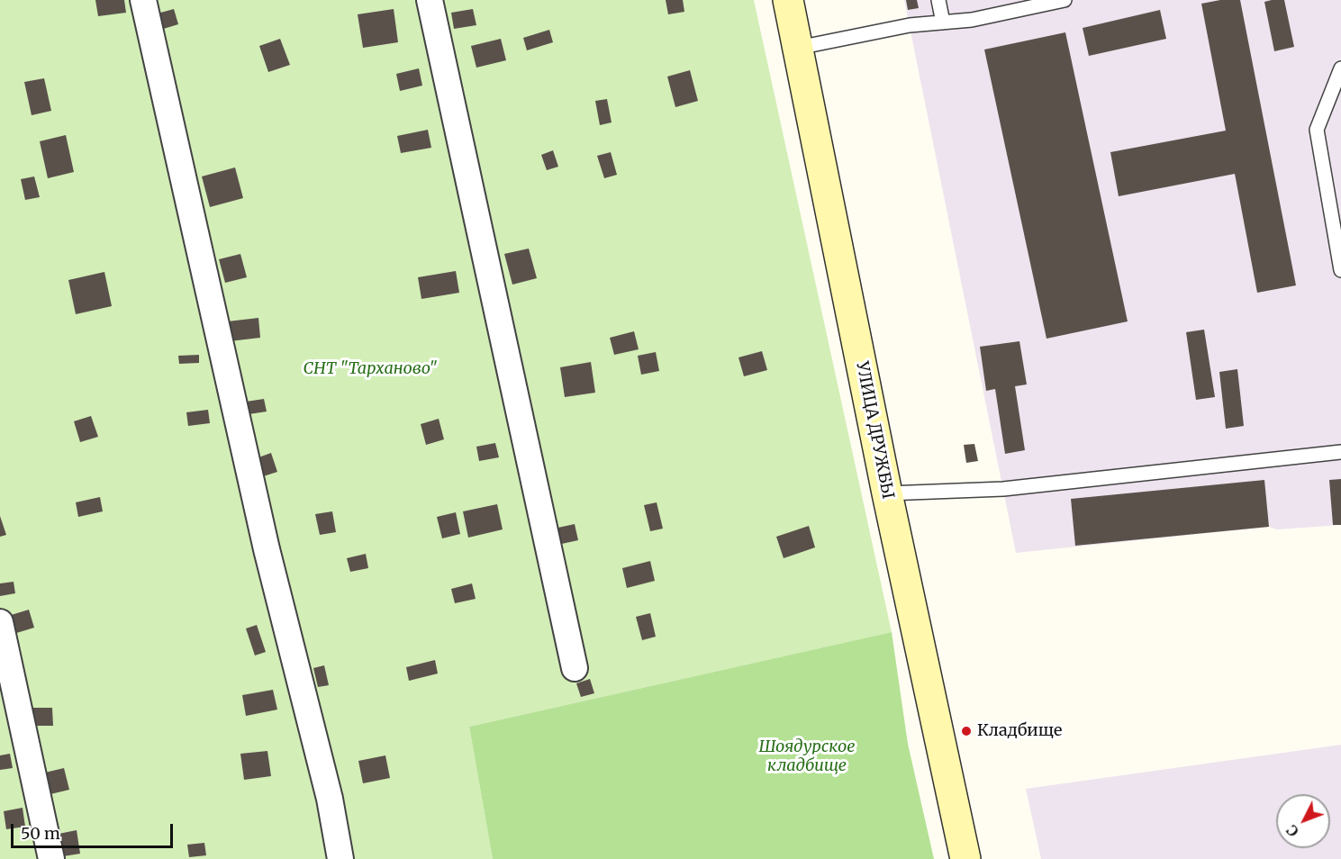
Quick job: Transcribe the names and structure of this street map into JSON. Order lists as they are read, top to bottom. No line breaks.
{"streets":{"main road":["УЛИЦА ДРУЖБЫ"]},"parks":["СНТ \"Тарханово\"","Шоядурское кладбище"],"places":["Кладбище"],"scale_bar":"50 m","north":"bottom left"}
